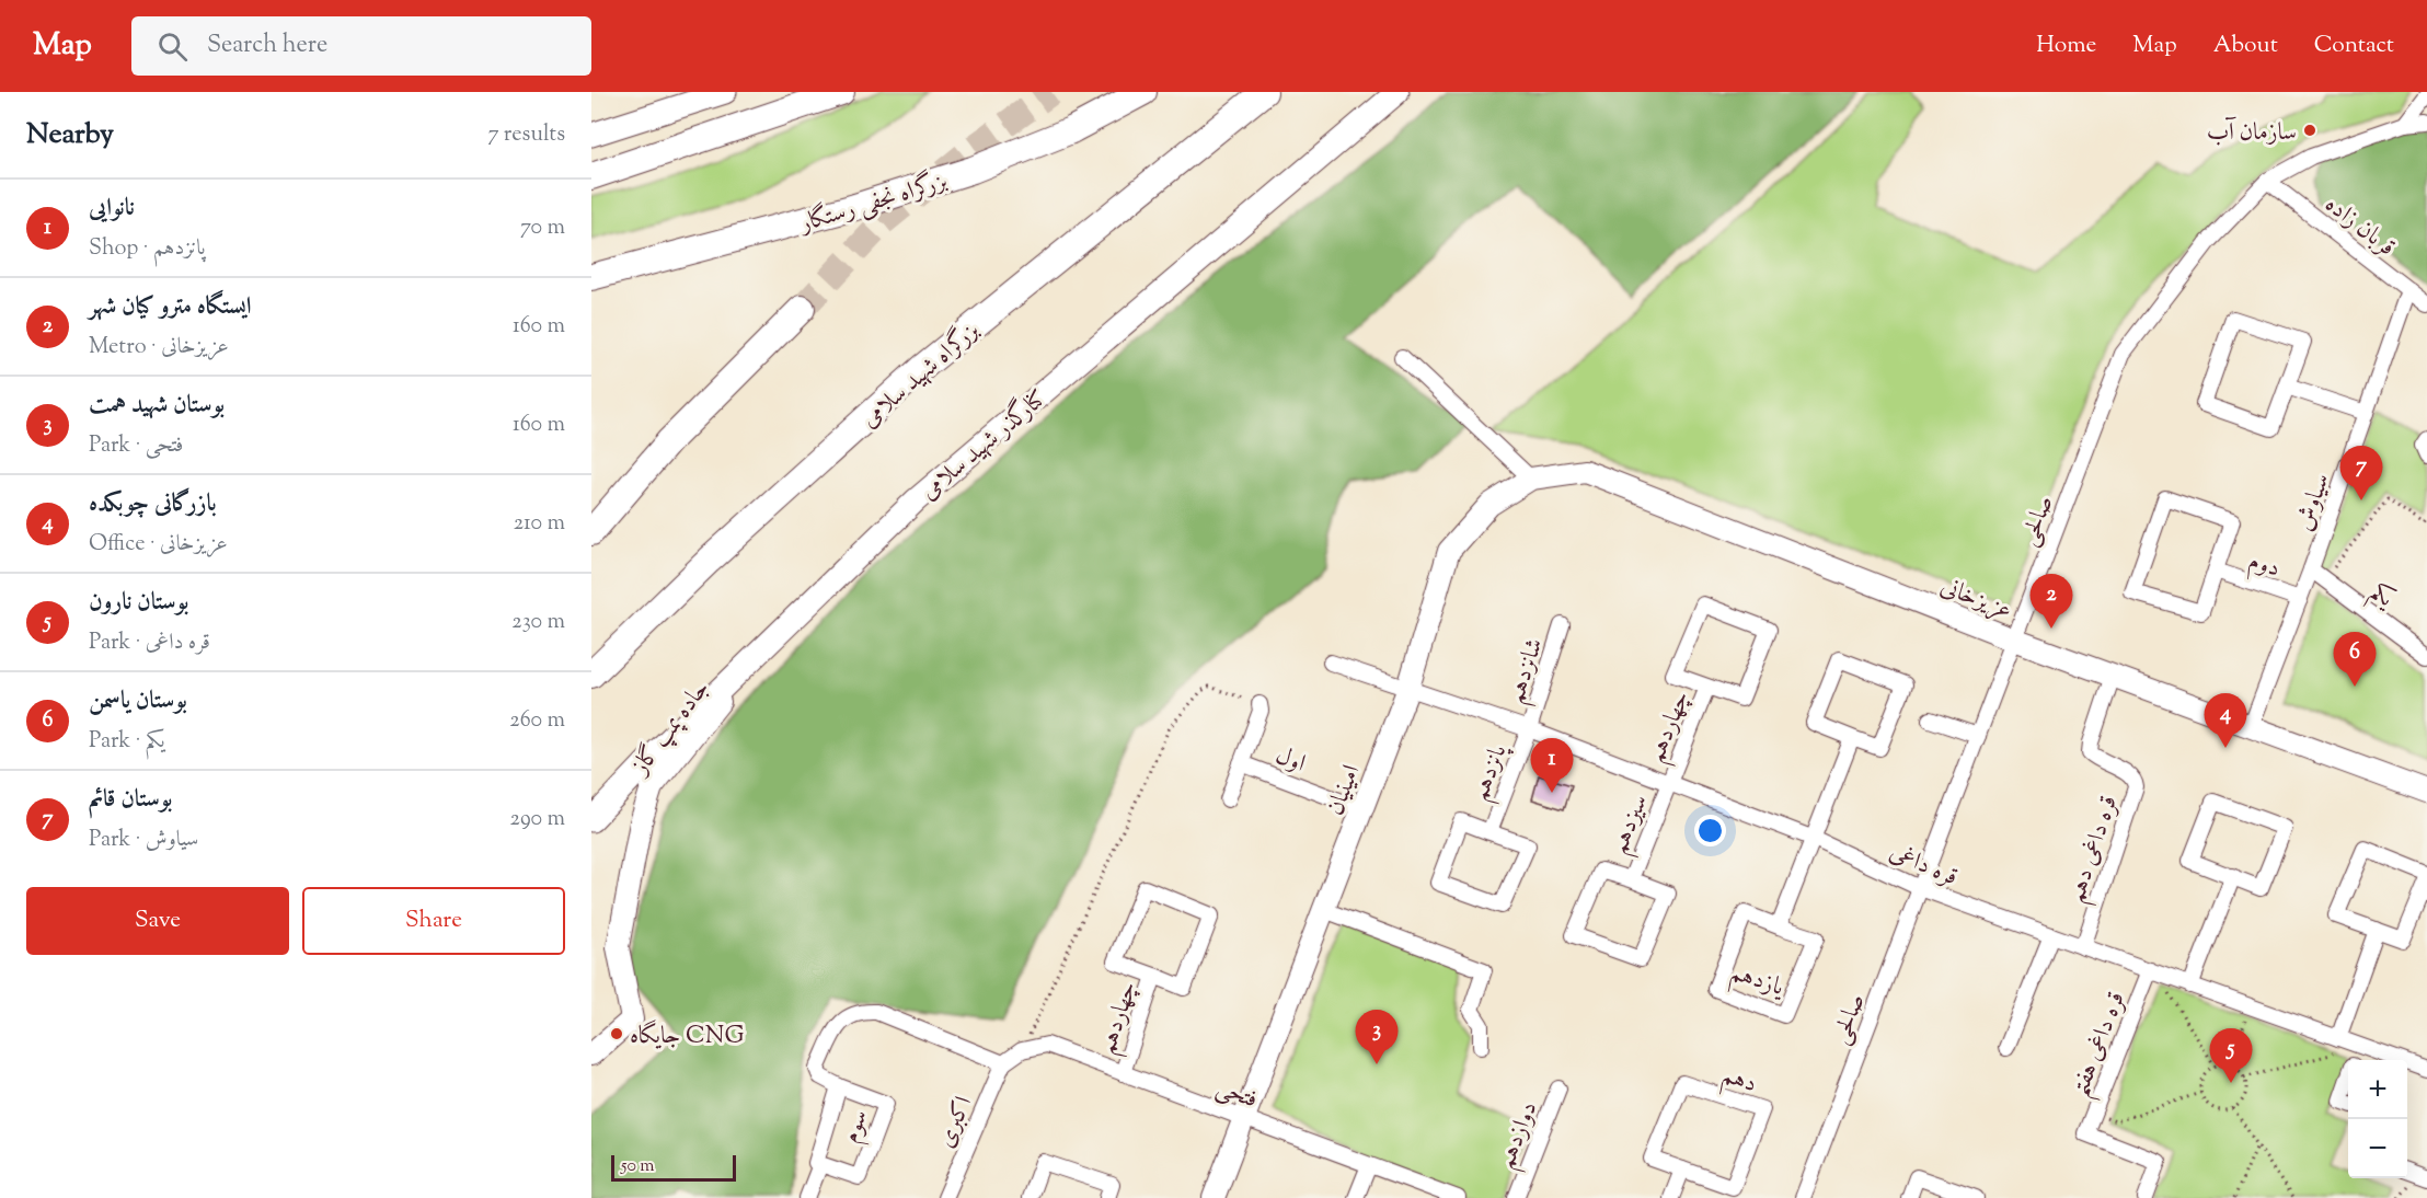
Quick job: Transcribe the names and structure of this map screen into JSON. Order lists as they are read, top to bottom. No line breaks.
{"streets":{"highway":["بزرگراه نجفی رستگار","بزرگراه شهید سلامی"],"main road":["کنارگذر شهید سلامی","عزیزخانی","جاده پمپ گاز","امینیان"],"street":["قربان زاده","سیاوش","صالحی","دوم","یکم","شانزدهم","چهاردهم","اول","پانزدهم","سیزدهم","قره داغی دهم","قره داغی","یازدهم","قره داغی هفتم","دهم","فتحی","اکبری","سوم","دوازدهم"]},"crossings":[["قربان زاده","سیاوش"],["قربان زاده","صالحی"],["کنارگذر شهید سلامی","جاده پمپ گاز"],["سیاوش","دوم"],["سیاوش","یکم"],["سیاوش","عزیزخانی"],["صالحی","عزیزخانی"],["صالحی","قره داغی"],["عزیزخانی","امینیان"],["عزیزخانی","قره داغی دهم"],["شانزدهم","پانزدهم"],["شانزدهم","قره داغی"],["چهاردهم","سیزدهم"],["چهاردهم","قره داغی"],["چهاردهم","فتحی"],["اول","امینیان"],["پانزدهم","قره داغی"],["امینیان","قره داغی"],["امینیان","فتحی"],["سیزدهم","قره داغی"],["قره داغی دهم","قره داغی"],["قره داغی","قره داغی هفتم"],["فتحی","اکبری"]],"places":["سازمان آب","جایگاه CNG"],"scale_bar":"50 m","page":{"header":"Map","search":"Search here","nav":["Home","Map","About","Contact"],"heading":["Nearby","7 results"],"list":[{"mark":"1","name":"نانوایی","note":"Shop · پانزدهم","value":"70 m"},{"mark":"2","name":"ایستگاه مترو کیان شهر","note":"Metro · عزیزخانی","value":"160 m"},{"mark":"3","name":"بوستان شهید همت","note":"Park · فتحی","value":"160 m"},{"mark":"4","name":"بازرگانی چوبکده","note":"Office · عزیزخانی","value":"210 m"},{"mark":"5","name":"بوستان نارون","note":"Park · قره داغی","value":"230 m"},{"mark":"6","name":"بوستان یاسمن","note":"Park · یکم","value":"260 m"},{"mark":"7","name":"بوستان قائم","note":"Park · سیاوش","value":"290 m"}],"pins":["7","2","6","4","1","3","5"],"buttons":["Save","Share"],"map_buttons":["+","−"],"scale":"50 m"}}
